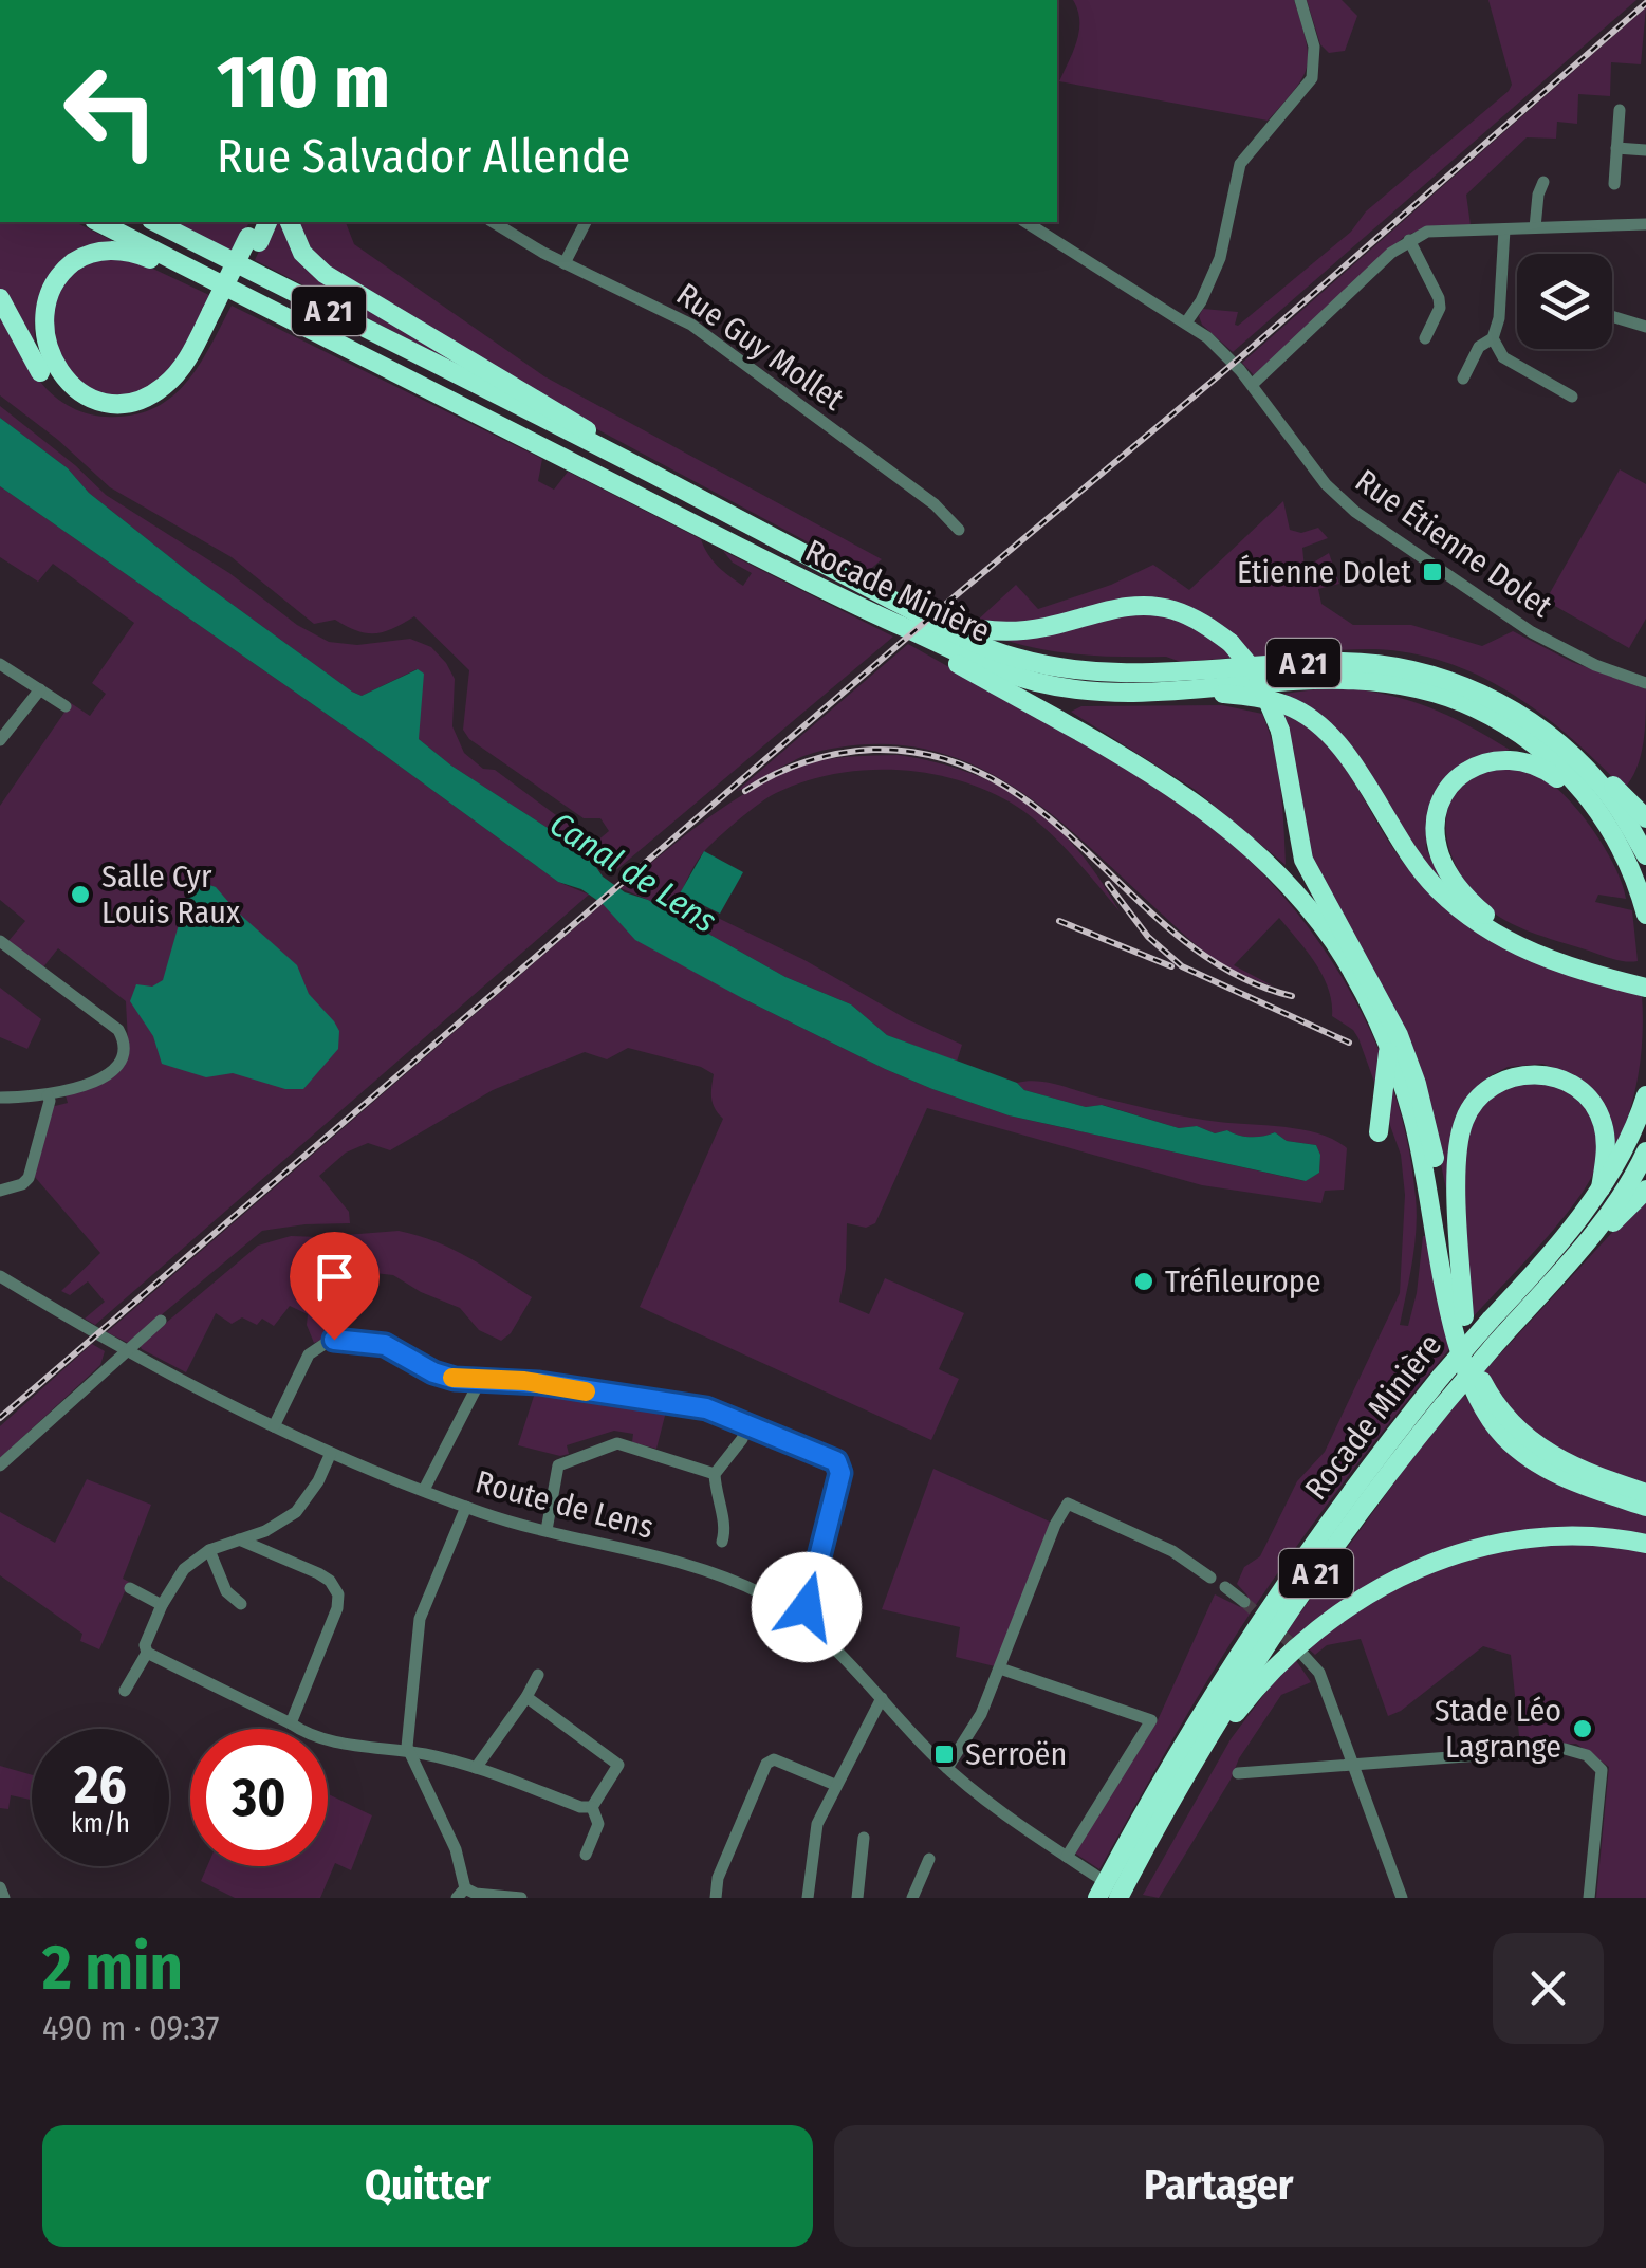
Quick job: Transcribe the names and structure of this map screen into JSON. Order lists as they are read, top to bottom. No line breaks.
{"streets":{"highway":["A 21","Rocade Minière"],"street":["Rue Guy Mollet","Rue Étienne Dolet","Route de Lens"]},"water":["Canal de Lens"],"places":{"transit":["Étienne Dolet","Serroën"],"other":["Salle Cyr Louis Raux","Tréfileurope","Stade Léo Lagrange"]},"page":{"turn":["110 m","Rue Salvador Allende"],"speed":"26 km/h","limit":"30","heading":["2 min","490 m · 09:37"],"buttons":["Quitter","Partager"]}}
